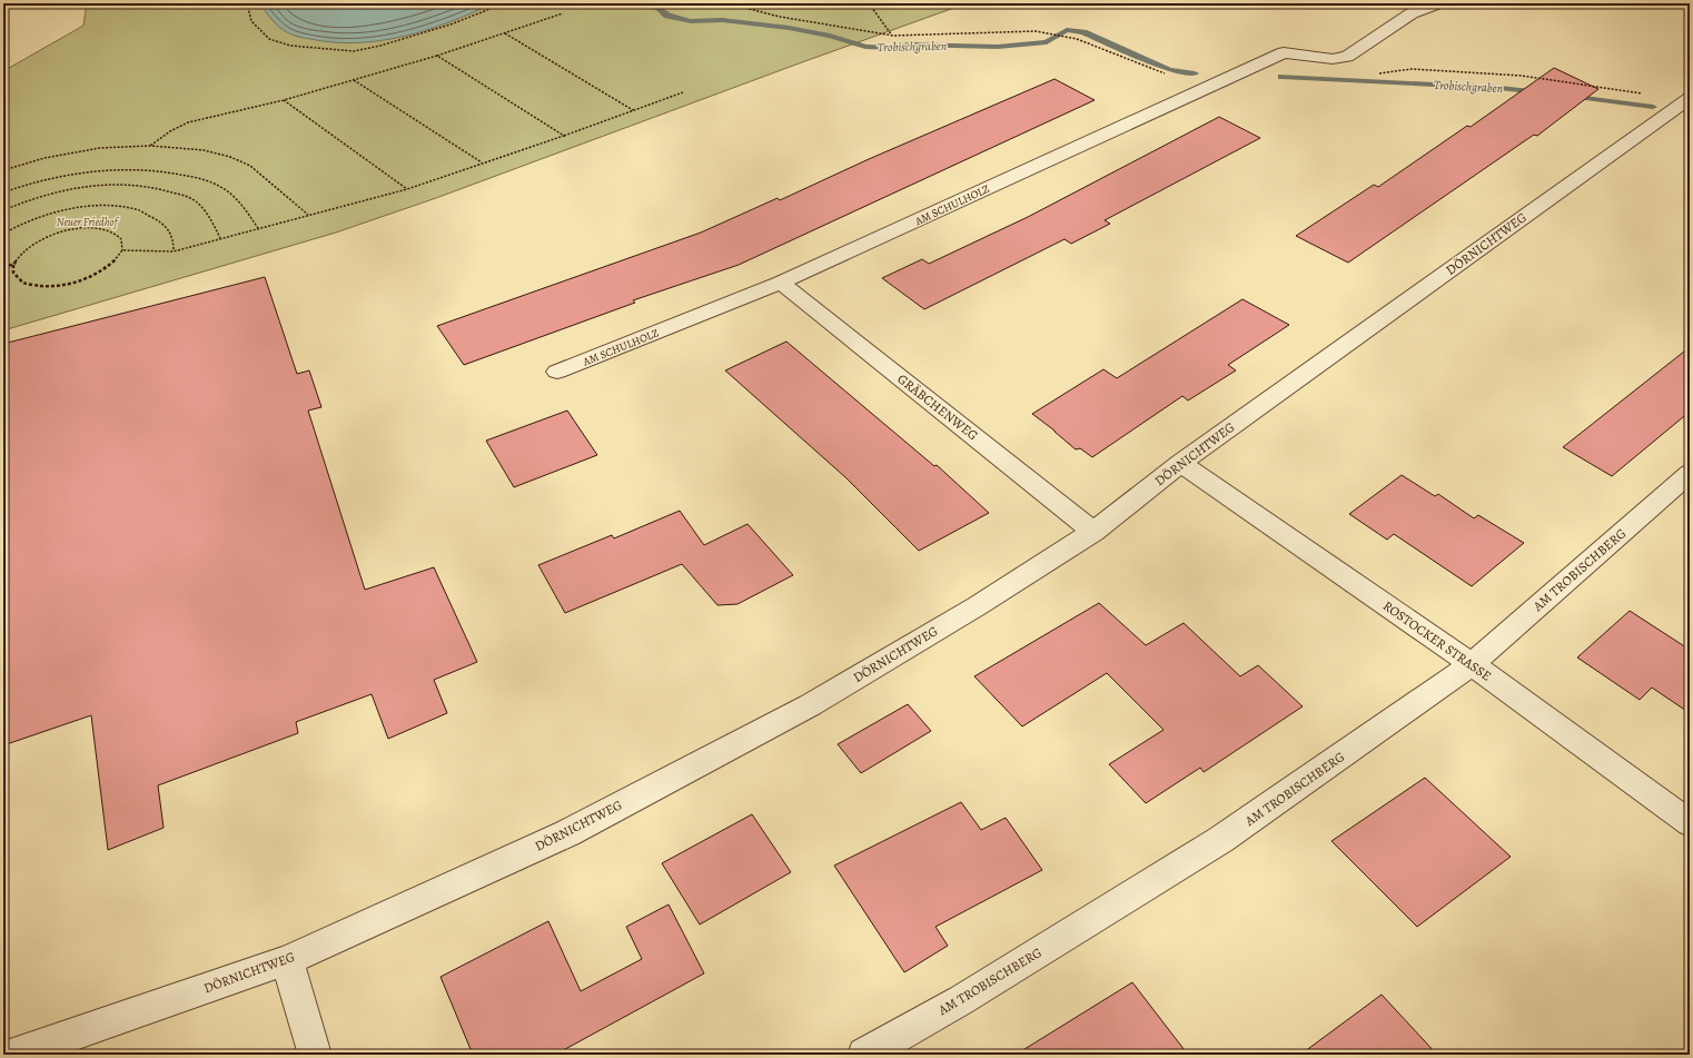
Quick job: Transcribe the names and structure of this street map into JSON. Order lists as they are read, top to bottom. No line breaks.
{"streets":{"street":["AM SCHULHOLZ","DÖRNICHTWEG","GRÄBCHENWEG","AM TROBISCHBERG","ROSTOCKER STRASSE"]},"crossings":[["AM SCHULHOLZ","GRÄBCHENWEG"],["DÖRNICHTWEG","GRÄBCHENWEG"],["DÖRNICHTWEG","ROSTOCKER STRASSE"],["AM TROBISCHBERG","ROSTOCKER STRASSE"]],"water":["Trobischgraben"],"parks":["Neuer Friedhof"]}
